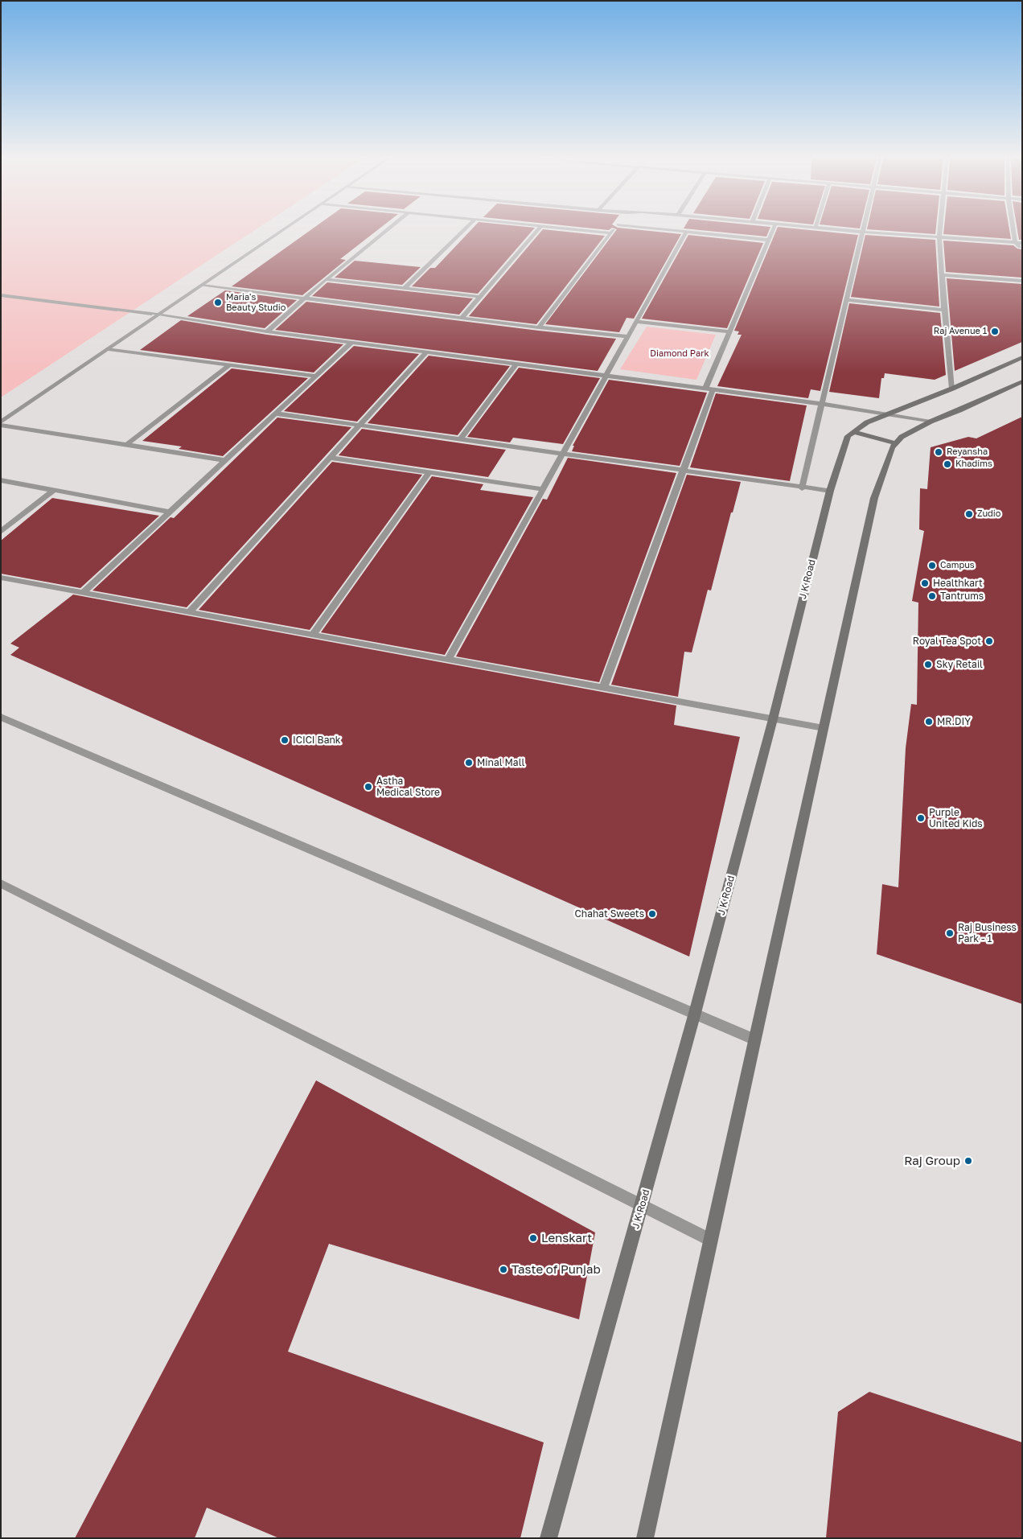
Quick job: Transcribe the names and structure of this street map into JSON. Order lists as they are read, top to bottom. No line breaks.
{"streets":{"main road":["J K Road"]},"parks":["Diamond Park"],"places":["Maria's Beauty Studio","Raj Avenue 1","Reyansha","Khadims","Zudio","Campus","Healthkart","Tantrums","Royal Tea Spot","Sky Retail","MR.DIY","ICICI Bank","Minal Mall","Astha Medical Store","Purple United Kids","Chahat Sweets","Raj Business Park - 1","Raj Group","Lenskart","Taste of Punjab"]}
